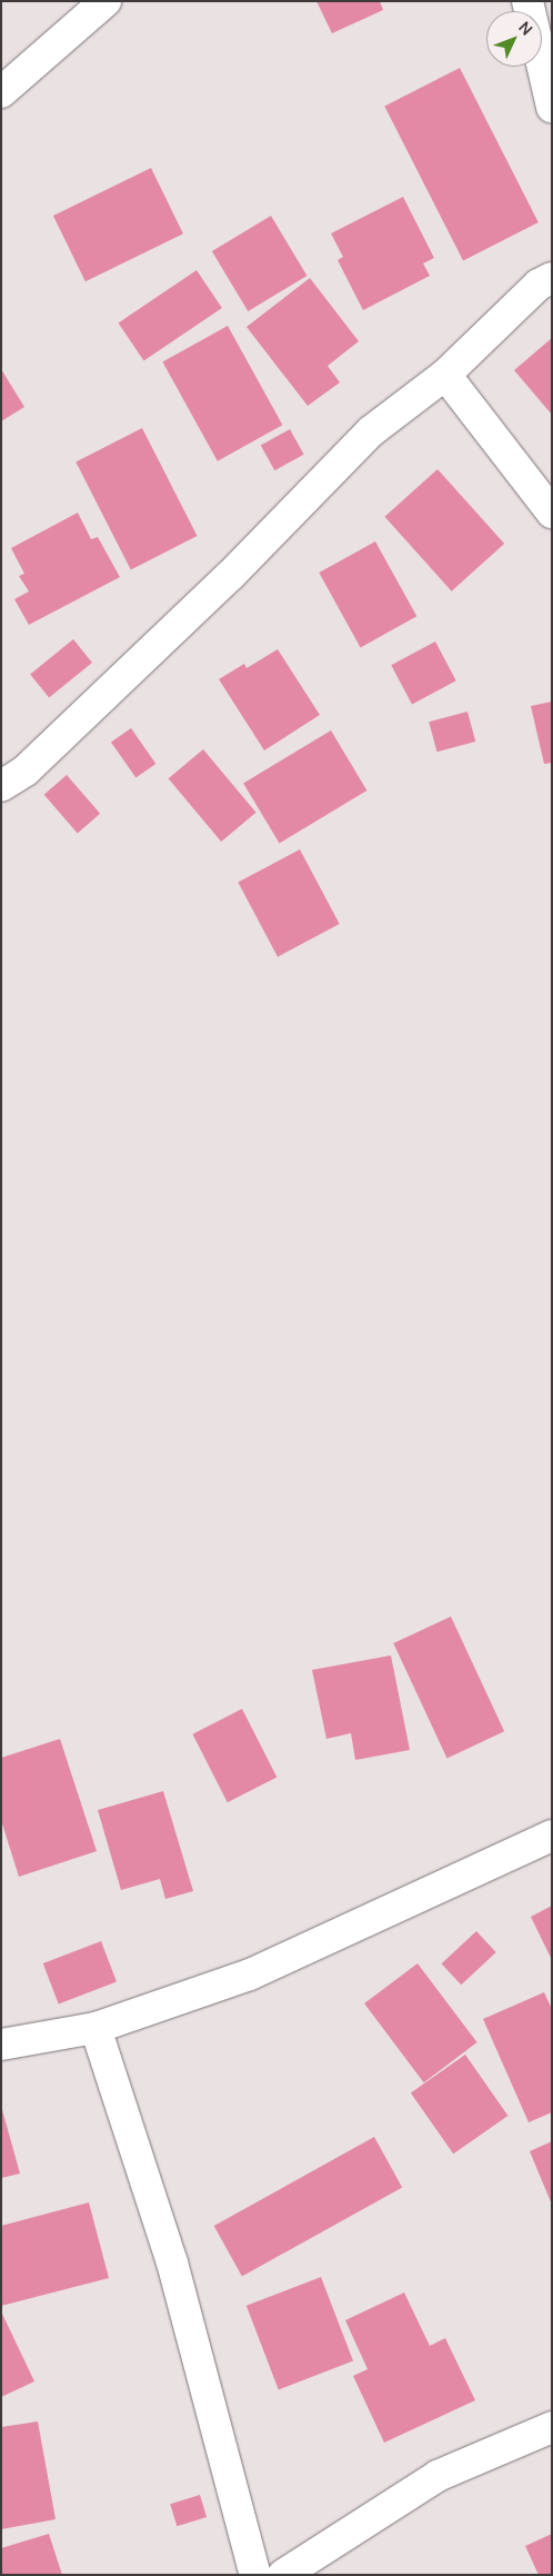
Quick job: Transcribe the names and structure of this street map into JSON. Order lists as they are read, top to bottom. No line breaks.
{"north":"top right"}
